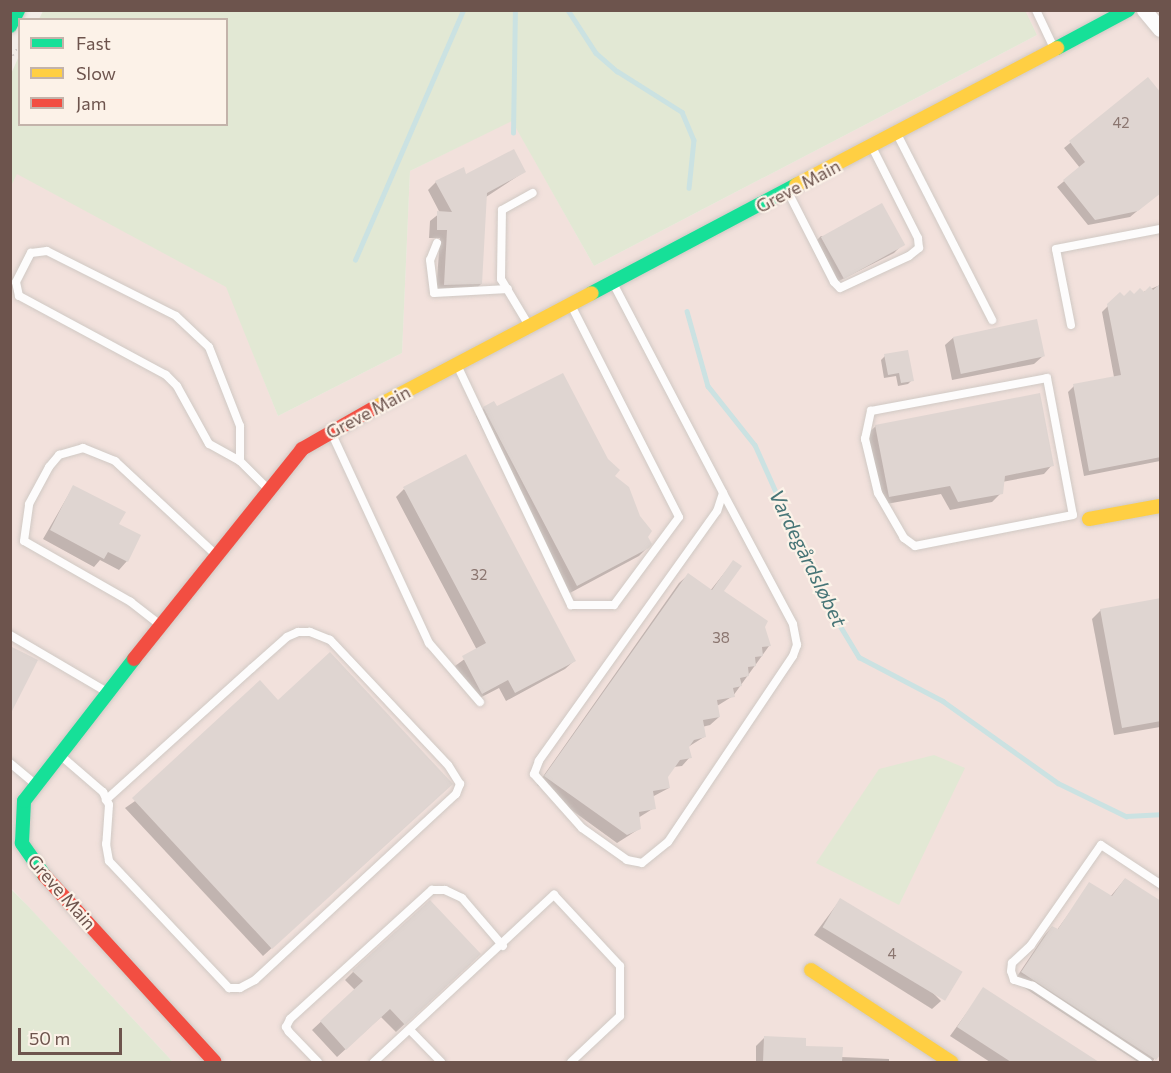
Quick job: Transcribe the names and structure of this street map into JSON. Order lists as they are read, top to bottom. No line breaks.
{"streets":{"street":["Greve Main"]},"water":["Vardegårdsløbet"],"house_numbers":["42","32","38","4"],"legend":["Fast","Slow","Jam"],"scale_bar":"50 m"}
